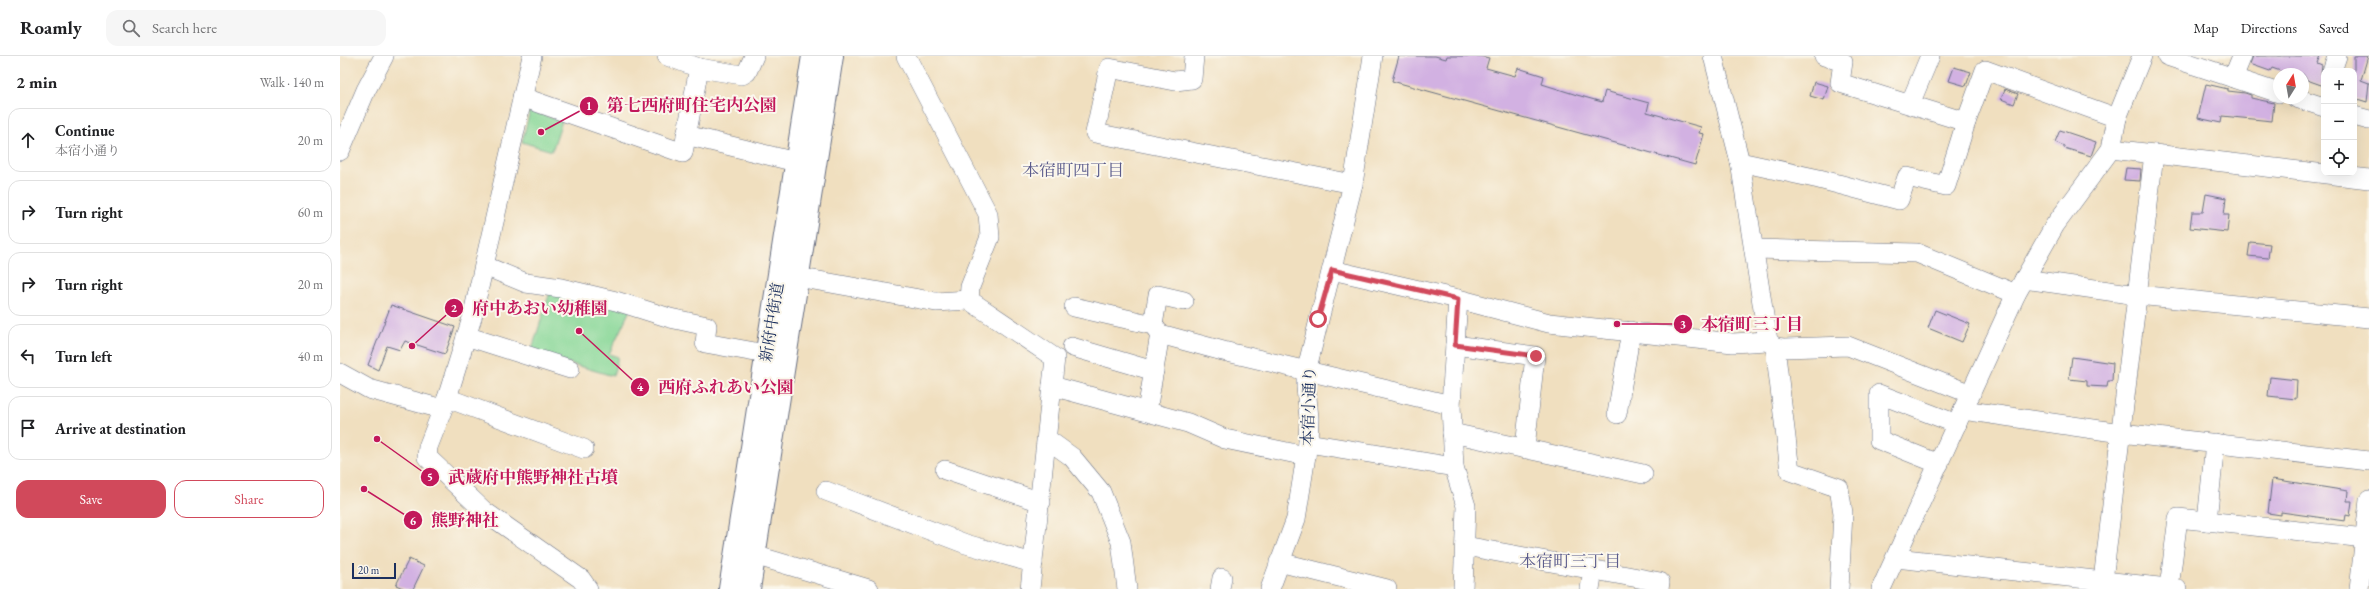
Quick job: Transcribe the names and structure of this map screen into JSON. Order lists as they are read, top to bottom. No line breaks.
{"streets":{"main road":["新府中街道"],"street":["本宿小通り"]},"districts":["本宿町四丁目","本宿町三丁目"],"places":["第七西府町住宅内公園","本宿町三丁目","西府ふれあい公園","府中あおい幼稚園","武蔵府中熊野神社古墳","熊野神社"],"scale_bar":"20 m","north":"top","page":{"header":"Roamly","search":"Search here","nav":["Map","Directions","Saved"],"heading":["2 min","Walk · 140 m"],"map_buttons":["+","−"],"list":[["Continue","本宿小通り","20 m"],["Turn right","60 m"],["Turn right","20 m"],["Turn left","40 m"],"Arrive at destination"],"buttons":["Save","Share"],"scale":"20 m"}}
